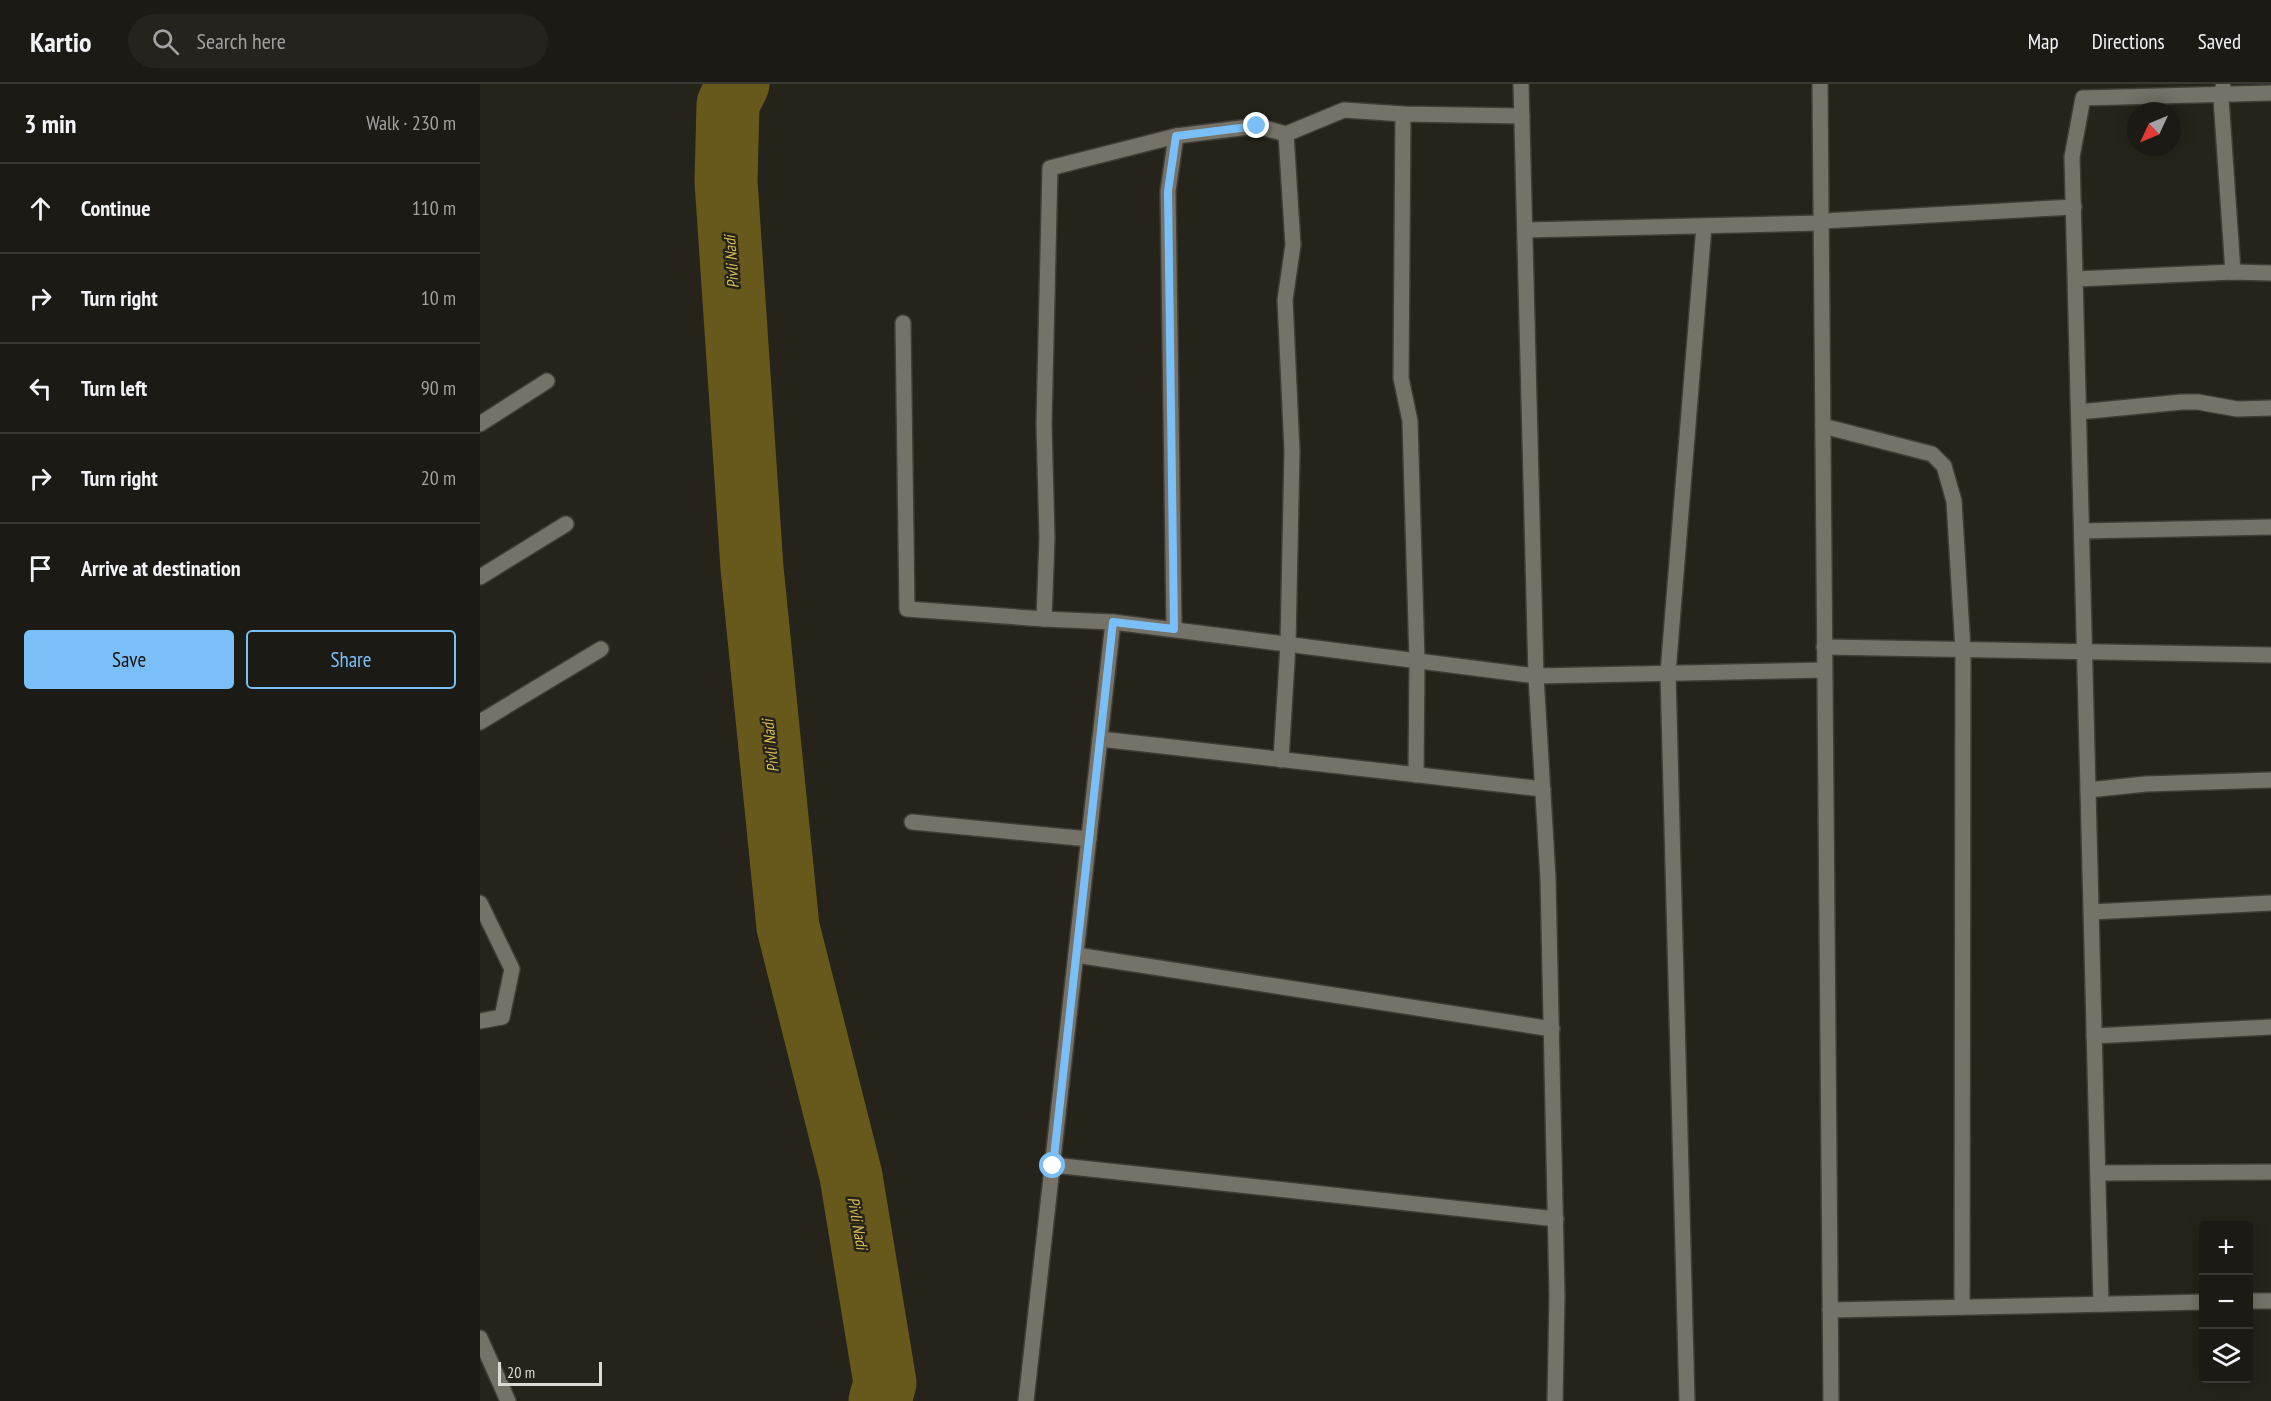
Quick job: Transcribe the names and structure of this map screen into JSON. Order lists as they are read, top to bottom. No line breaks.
{"water":["Pivli Nadi"],"scale_bar":"20 m","north":"bottom left","page":{"header":"Kartio","search":"Search here","nav":["Map","Directions","Saved"],"heading":["3 min","Walk · 230 m"],"list":[["Continue","110 m"],["Turn right","10 m"],["Turn left","90 m"],["Turn right","20 m"],"Arrive at destination"],"buttons":["Save","Share"],"map_buttons":["+","−"],"scale":"20 m"}}
